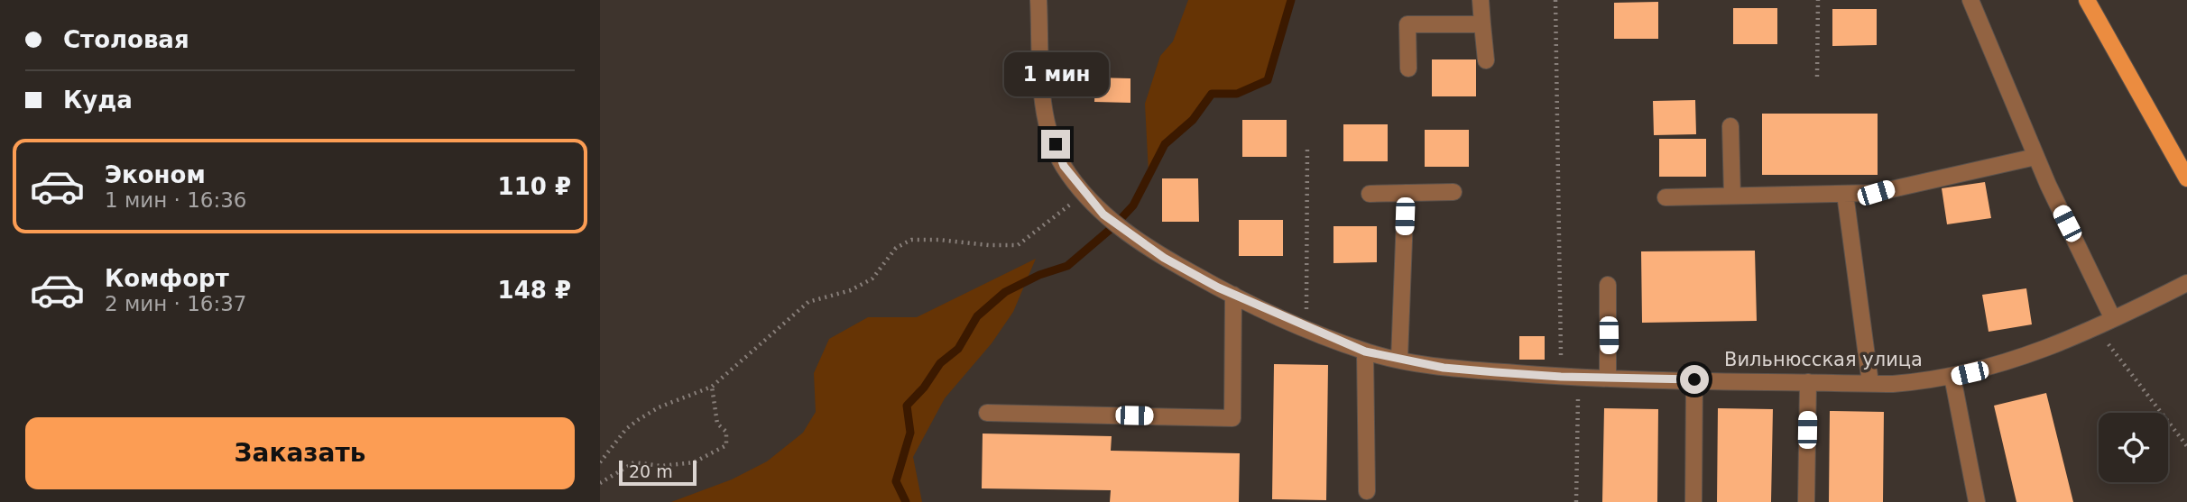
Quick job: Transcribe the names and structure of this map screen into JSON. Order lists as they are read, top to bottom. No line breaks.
{"streets":{"street":["Вильнюсская улица"]},"scale_bar":"20 m","page":{"banner":["Столовая","Куда"],"bubble":"1 мин","list":[{"name":"Эконом","note":"1 мин · 16:36","value":"110 ₽"},{"name":"Комфорт","note":"2 мин · 16:37","value":"148 ₽"}],"buttons":"Заказать","scale":"20 m"}}
